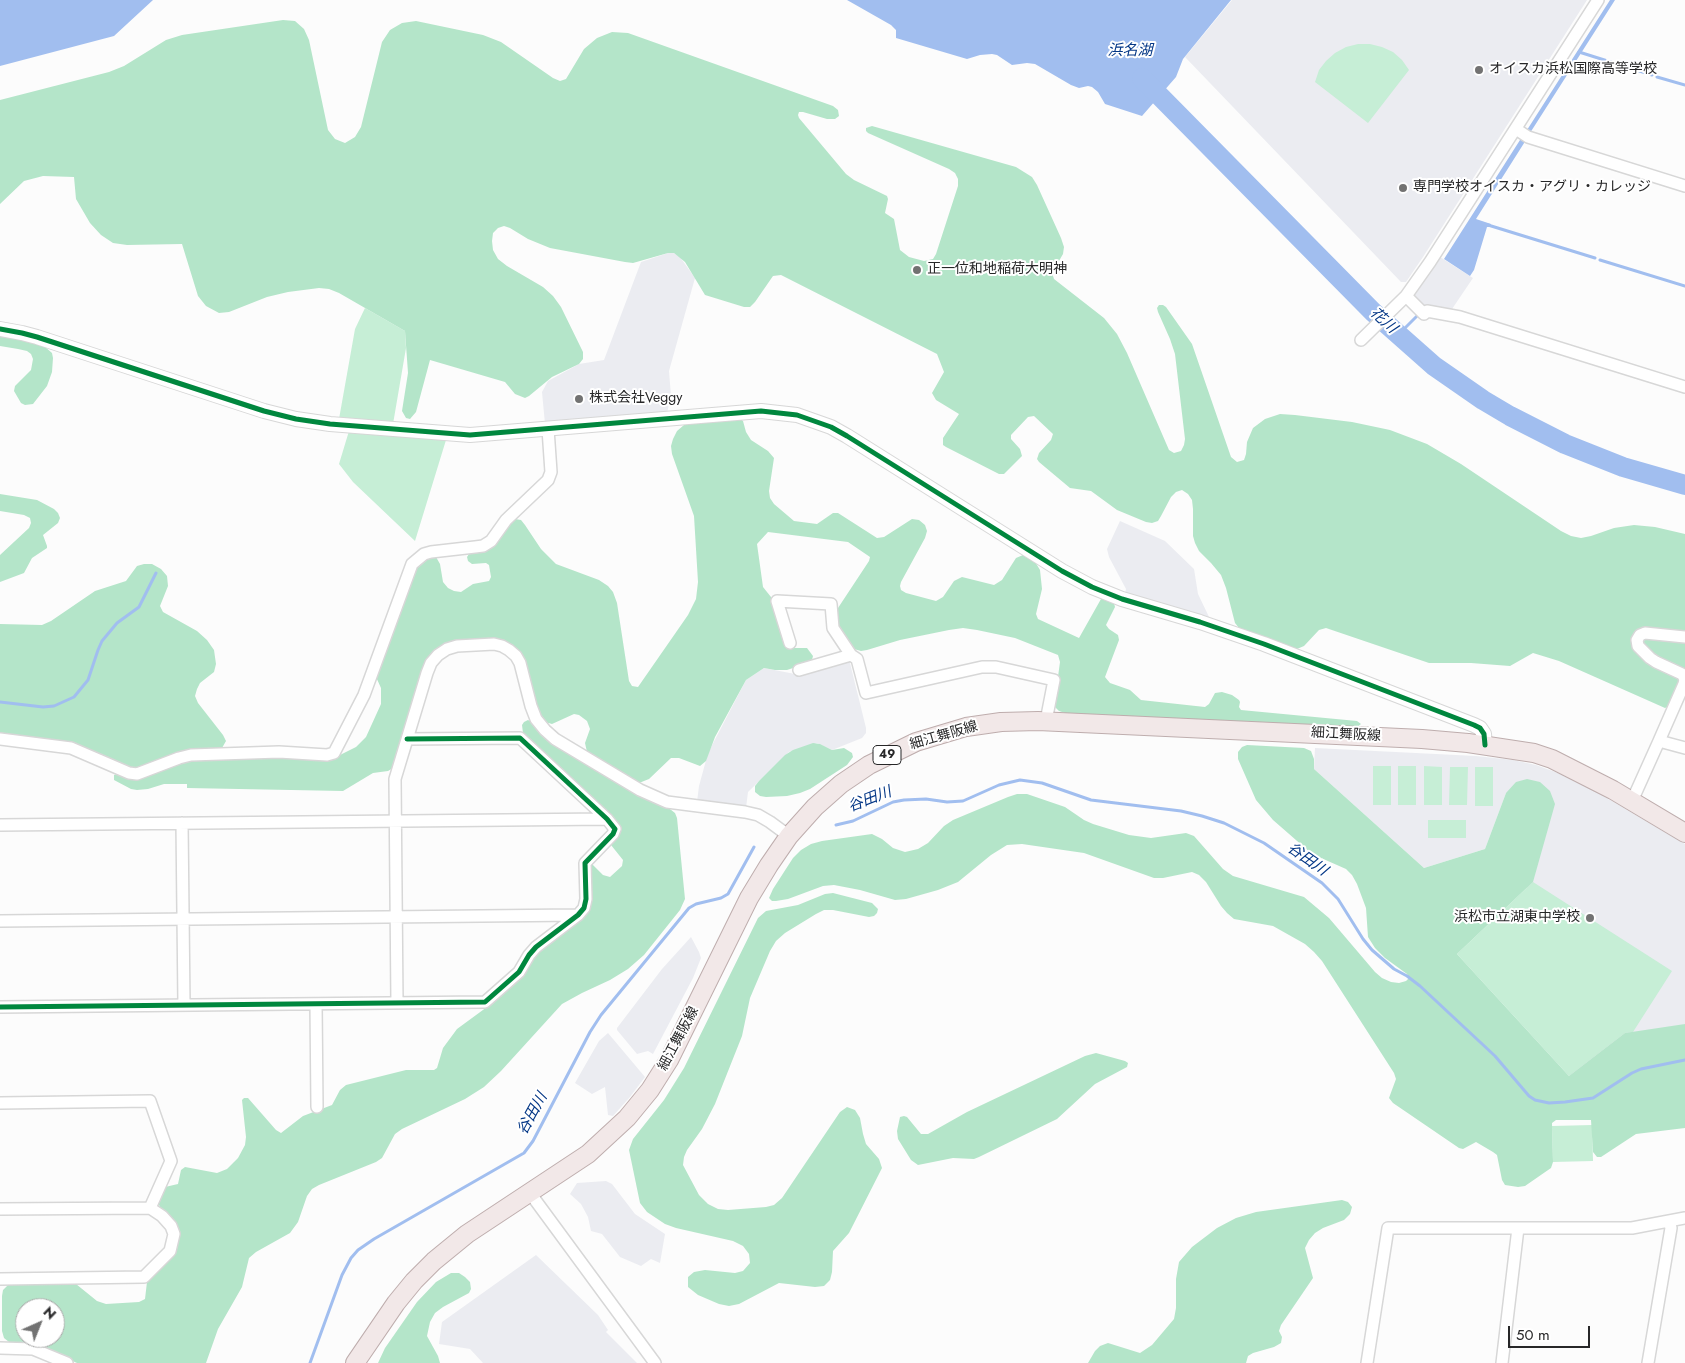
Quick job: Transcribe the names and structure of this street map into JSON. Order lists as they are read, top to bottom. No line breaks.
{"streets":{"main road":["細江舞阪線","49"]},"water":["浜名湖","花川","谷田川"],"places":["オイスカ浜松国際高等学校","専門学校オイスカ・アグリ・カレッジ","正一位和地稲荷大明神","株式会社Veggy","浜松市立湖東中学校"],"scale_bar":"50 m","north":"top right"}
